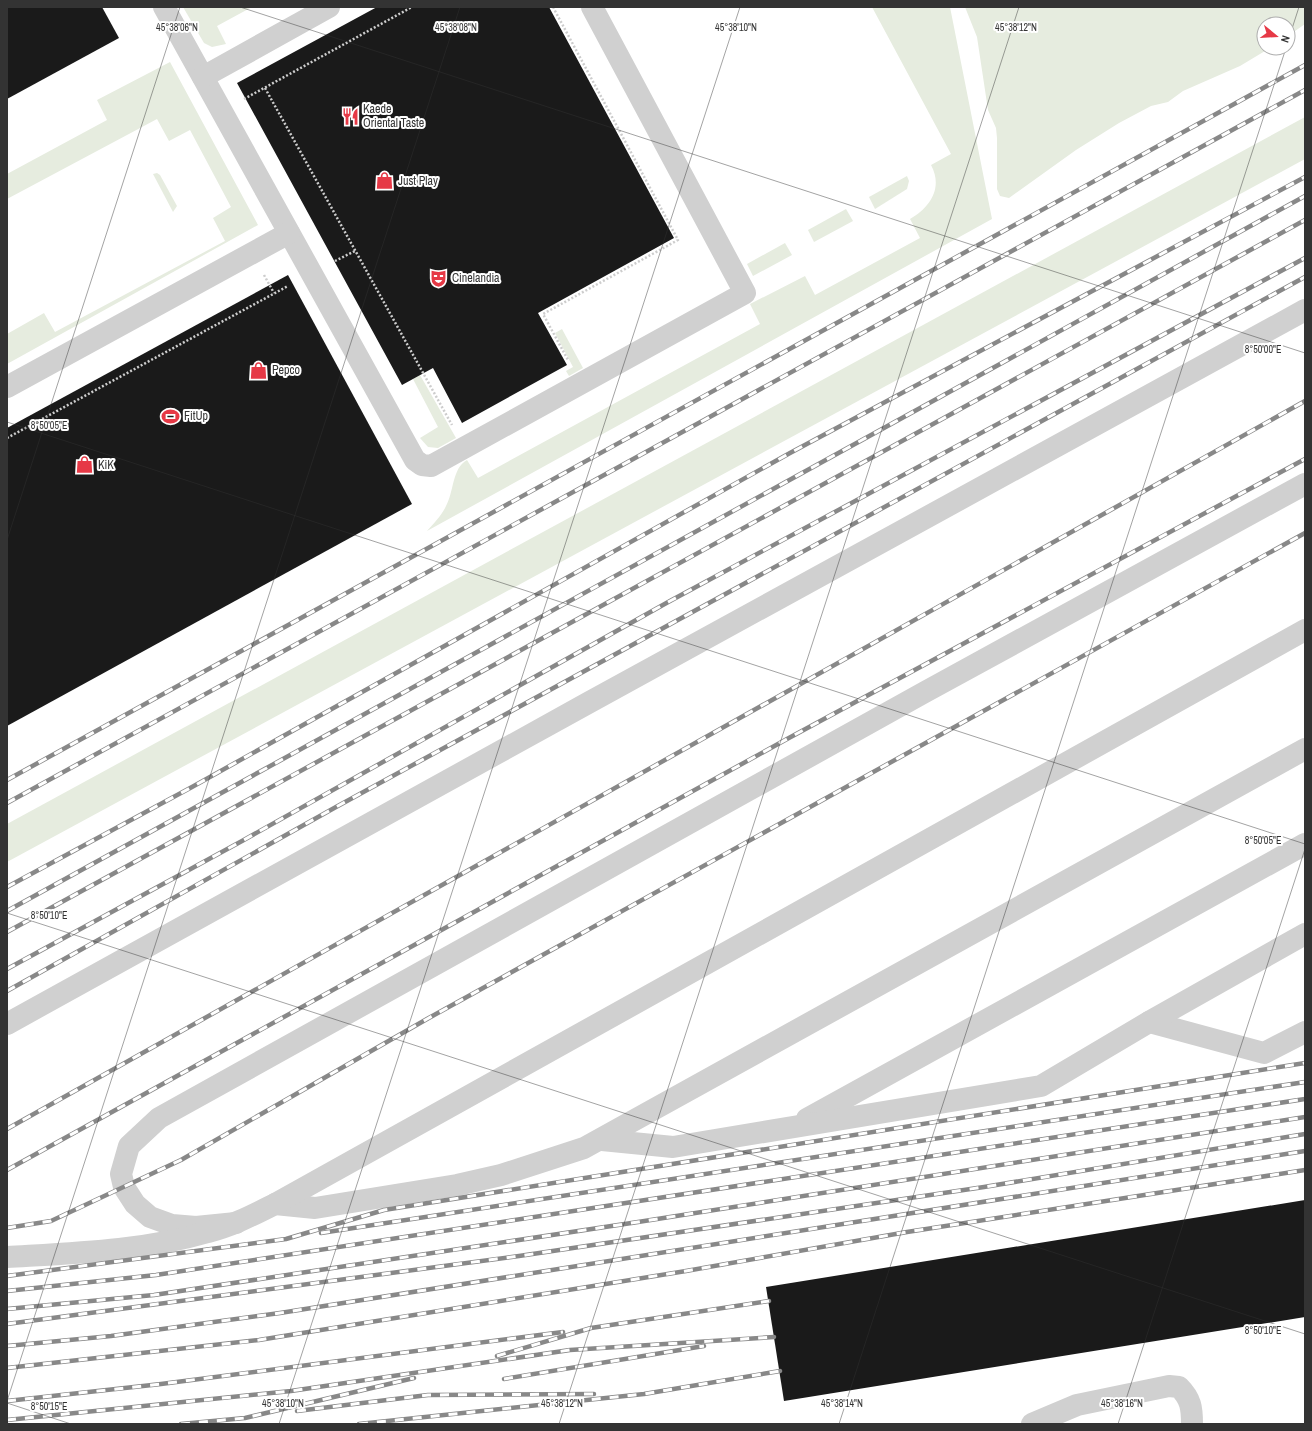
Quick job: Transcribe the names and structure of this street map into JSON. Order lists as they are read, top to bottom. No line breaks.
{"places":{"restaurant":["Kaede Oriental Taste"],"shop":["Just Play","Pepco","KiK"],"theatre":["Cinelandia"],"sports":["FitUp"]},"north":"right","coordinates":["45°38'06\"N","45°38'08\"N","45°38'10\"N","45°38'12\"N","8°50'00\"E","8°50'05\"E","8°50'10\"E","45°38'14\"N","45°38'16\"N","8°50'15\"E"]}
